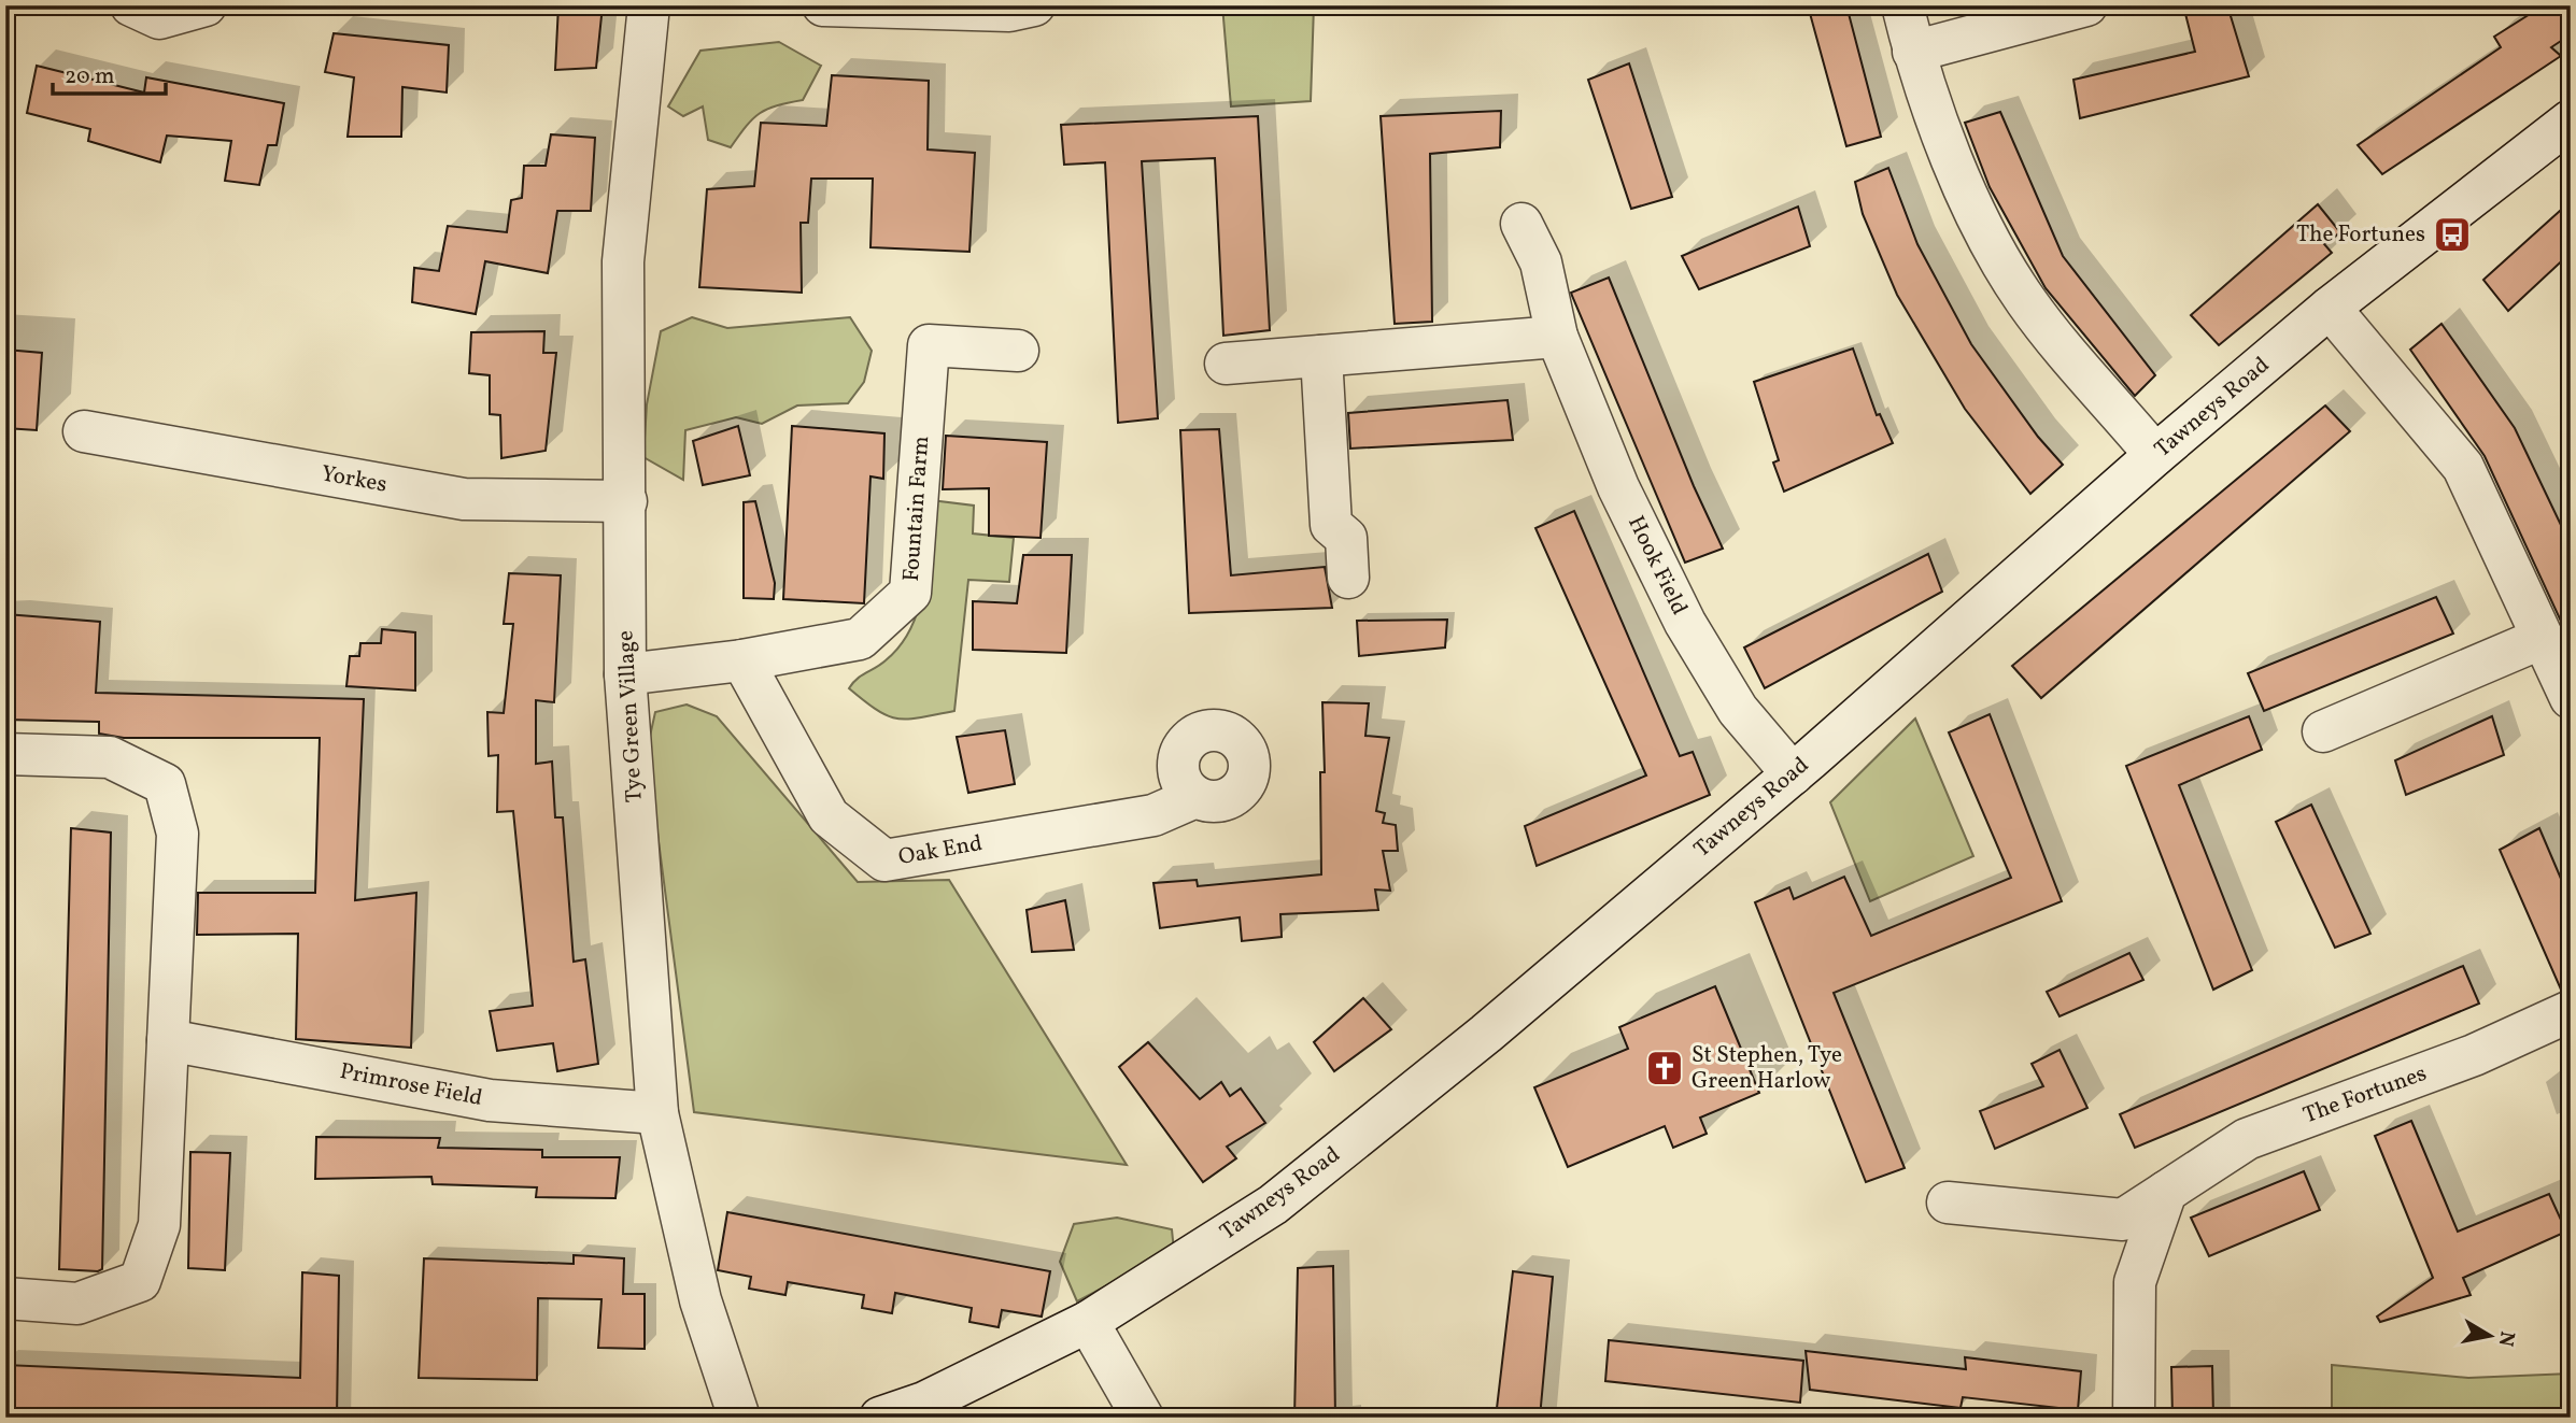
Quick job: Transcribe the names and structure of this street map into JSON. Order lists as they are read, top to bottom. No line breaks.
{"streets":{"street":["Tawneys Road","Yorkes","Fountain Farm","Hook Field","Tye Green Village","Oak End","Primrose Field","The Fortunes"]},"crossings":[["Tawneys Road","Hook Field"],["Yorkes","Tye Green Village"],["Fountain Farm","Tye Green Village"],["Fountain Farm","Oak End"],["Tye Green Village","Primrose Field"]],"places":{"bus stop":["The Fortunes"],"church":["St Stephen, Tye Green Harlow"]},"scale_bar":"20 m","north":"right"}
